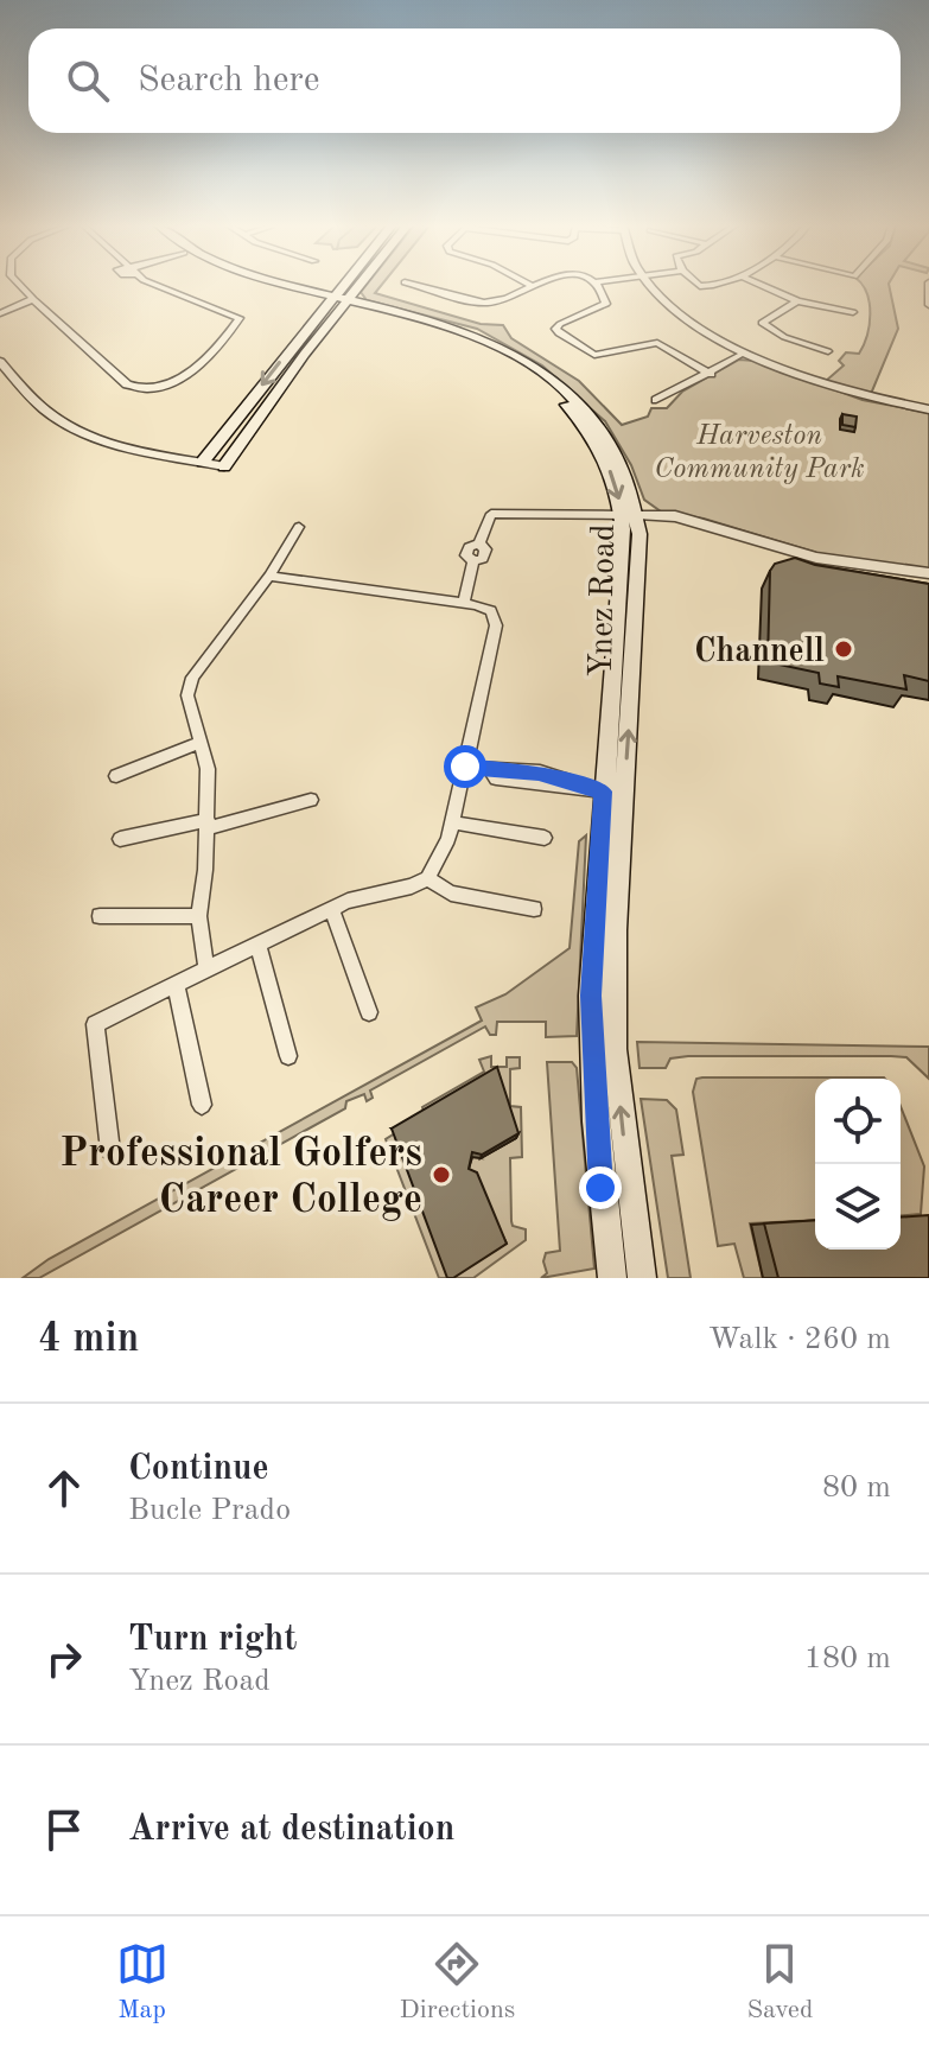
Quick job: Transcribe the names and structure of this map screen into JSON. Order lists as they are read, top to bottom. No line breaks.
{"streets":{"main road":["Ynez Road"]},"parks":["Harveston Community Park"],"places":["Channell","Professional Golfers Career College"],"page":{"search":"Search here","heading":["4 min","Walk · 260 m"],"list":[["Continue","Bucle Prado","80 m"],["Turn right","Ynez Road","180 m"],"Arrive at destination"],"nav":["Map","Directions","Saved"]}}
